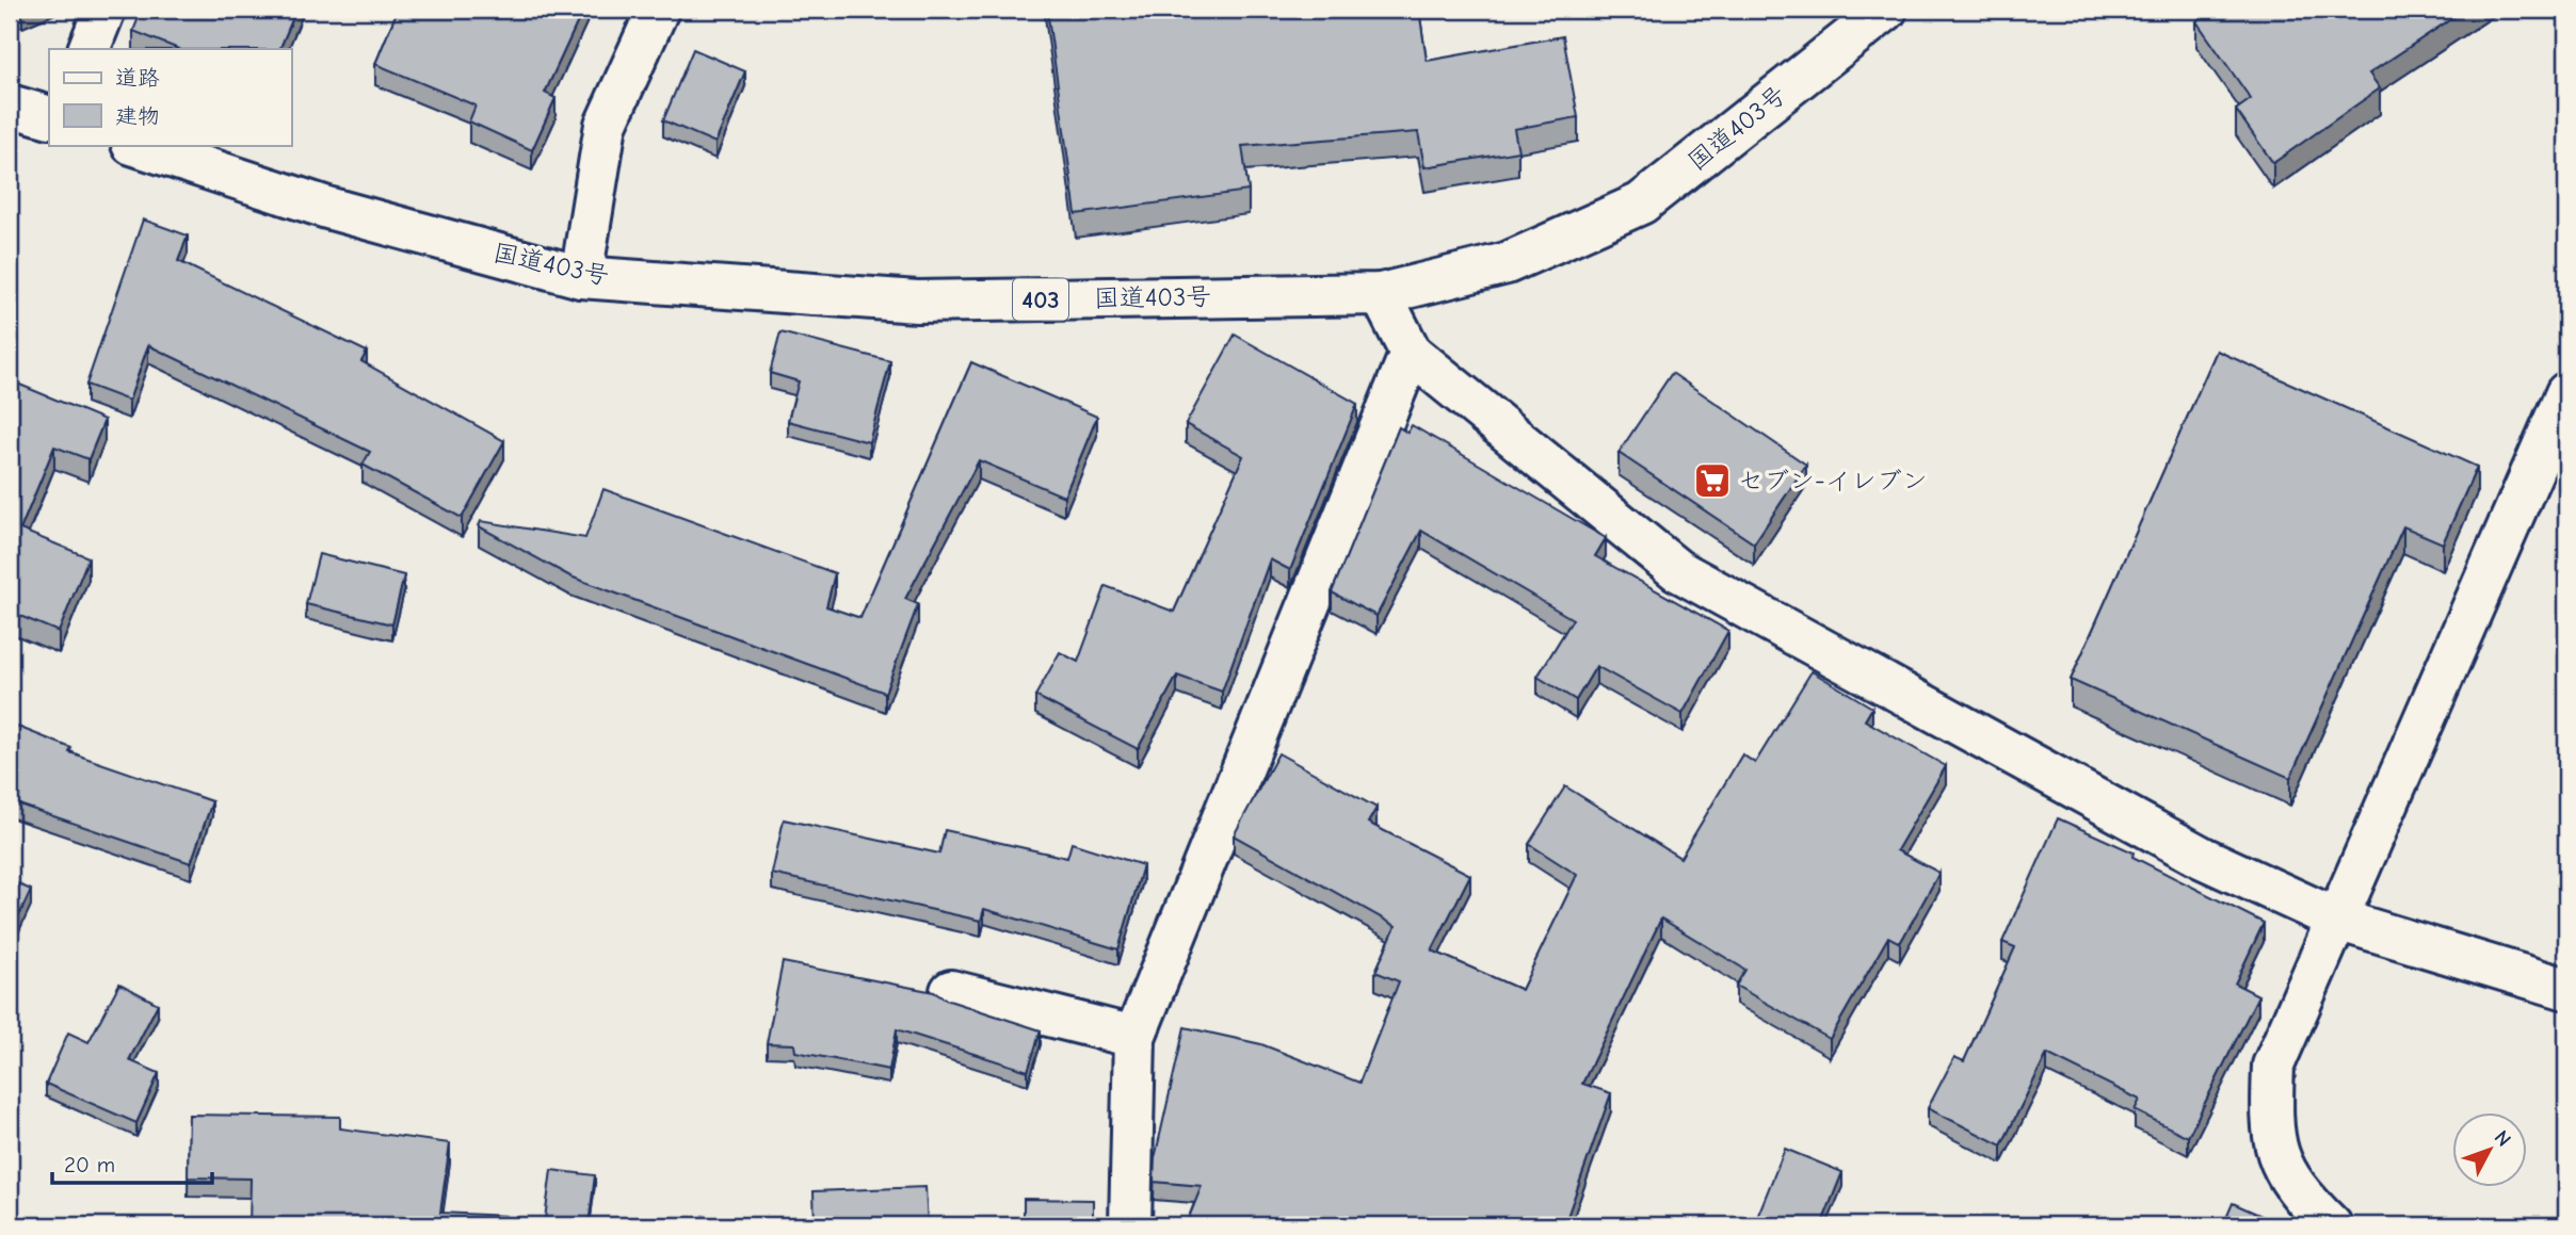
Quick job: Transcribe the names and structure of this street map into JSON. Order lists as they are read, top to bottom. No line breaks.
{"streets":{"main road":["国道403号","403"]},"places":{"supermarket":["セブン-イレブン"]},"legend":["道路","建物"],"scale_bar":"20 m","north":"top right"}
